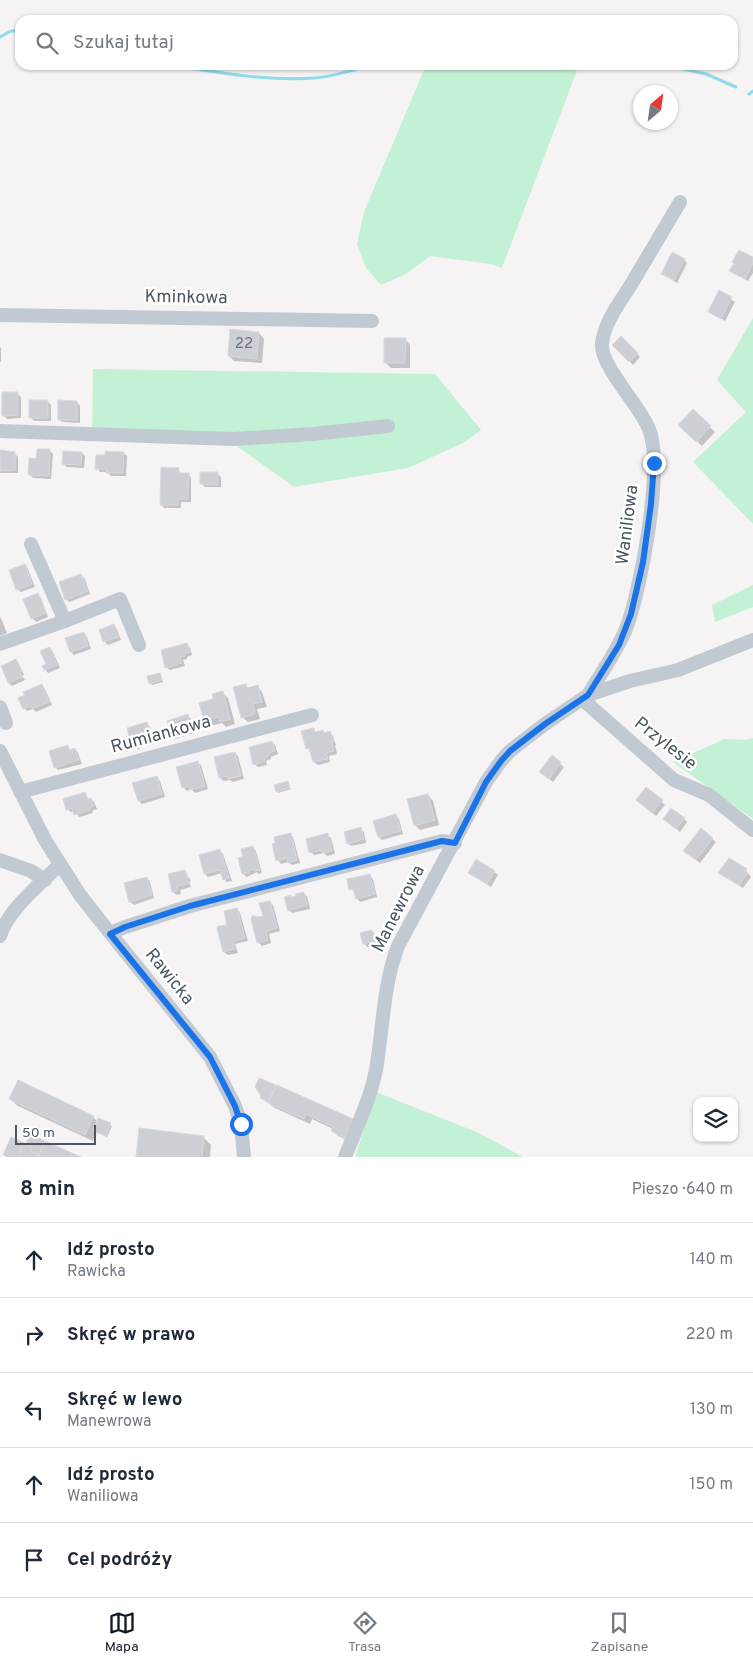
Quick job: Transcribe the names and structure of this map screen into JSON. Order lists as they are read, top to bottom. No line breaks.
{"streets":{"street":["Kminkowa","Waniliowa","Rumiankowa","Przylesie","Manewrowa","Rawicka"]},"crossings":[["Waniliowa","Przylesie"],["Waniliowa","Manewrowa"],["Rumiankowa","Rawicka"],["Przylesie","Manewrowa"]],"house_numbers":["22"],"scale_bar":"50 m","north":"top right","page":{"search":"Szukaj tutaj","scale":"50 m","heading":["8 min","Pieszo · 640 m"],"list":[["Idź prosto","Rawicka","140 m"],["Skręć w prawo","220 m"],["Skręć w lewo","Manewrowa","130 m"],["Idź prosto","Waniliowa","150 m"],"Cel podróży"],"nav":["Mapa","Trasa","Zapisane"]}}
